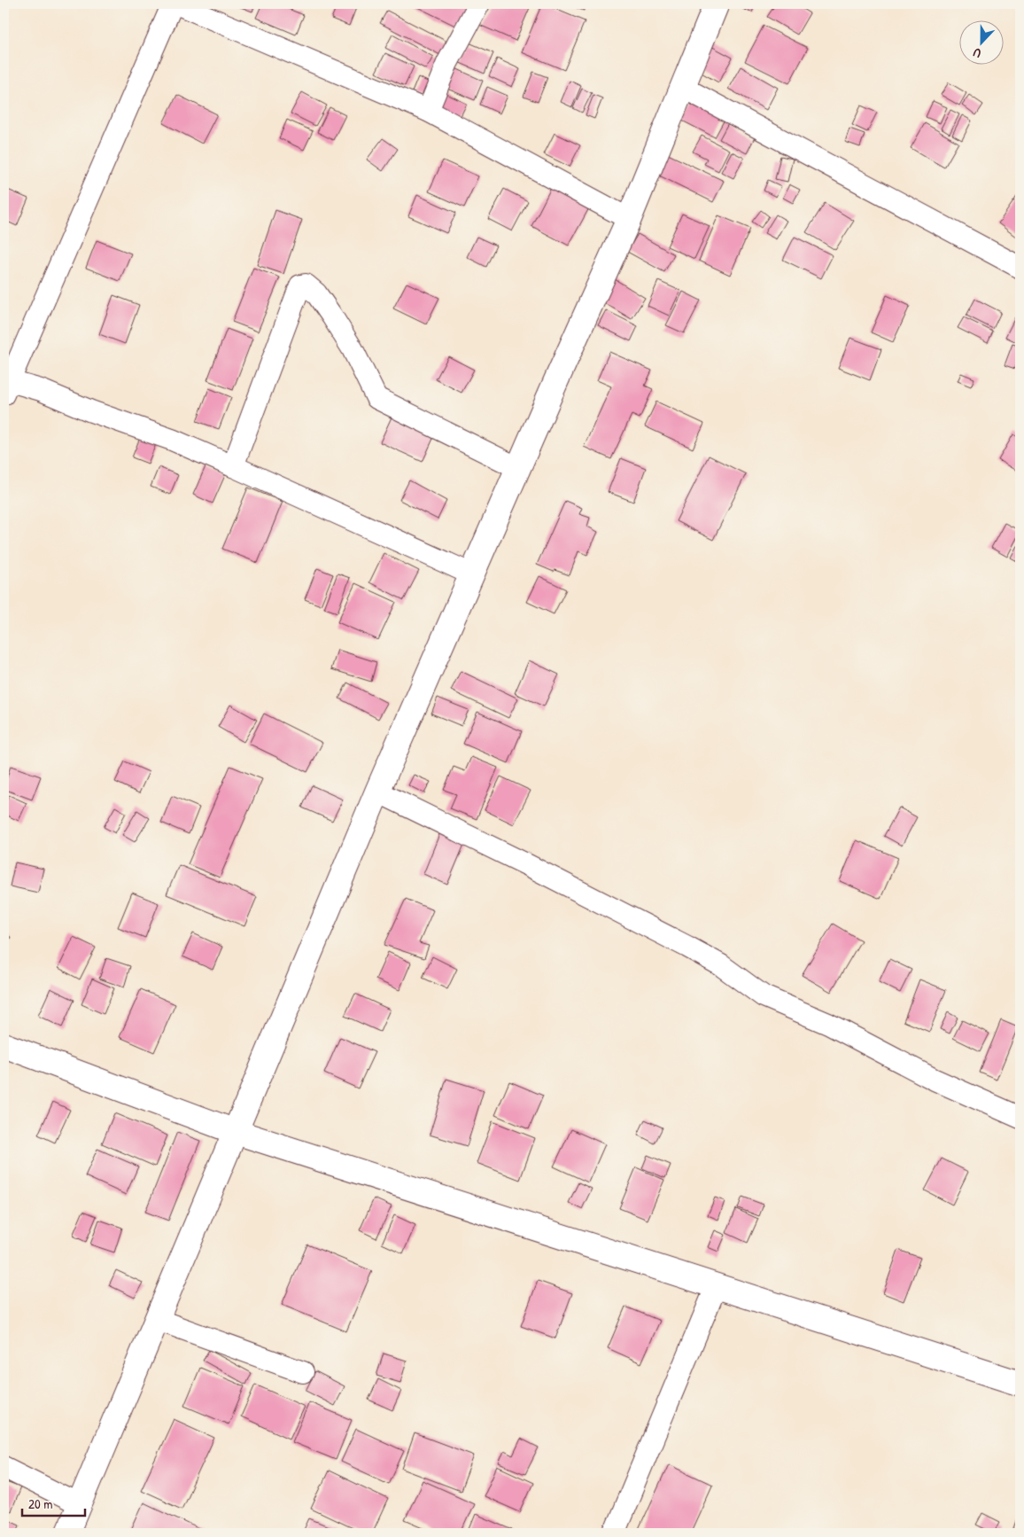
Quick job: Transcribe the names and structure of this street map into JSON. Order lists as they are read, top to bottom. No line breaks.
{"scale_bar":"20 m","north":"bottom"}
